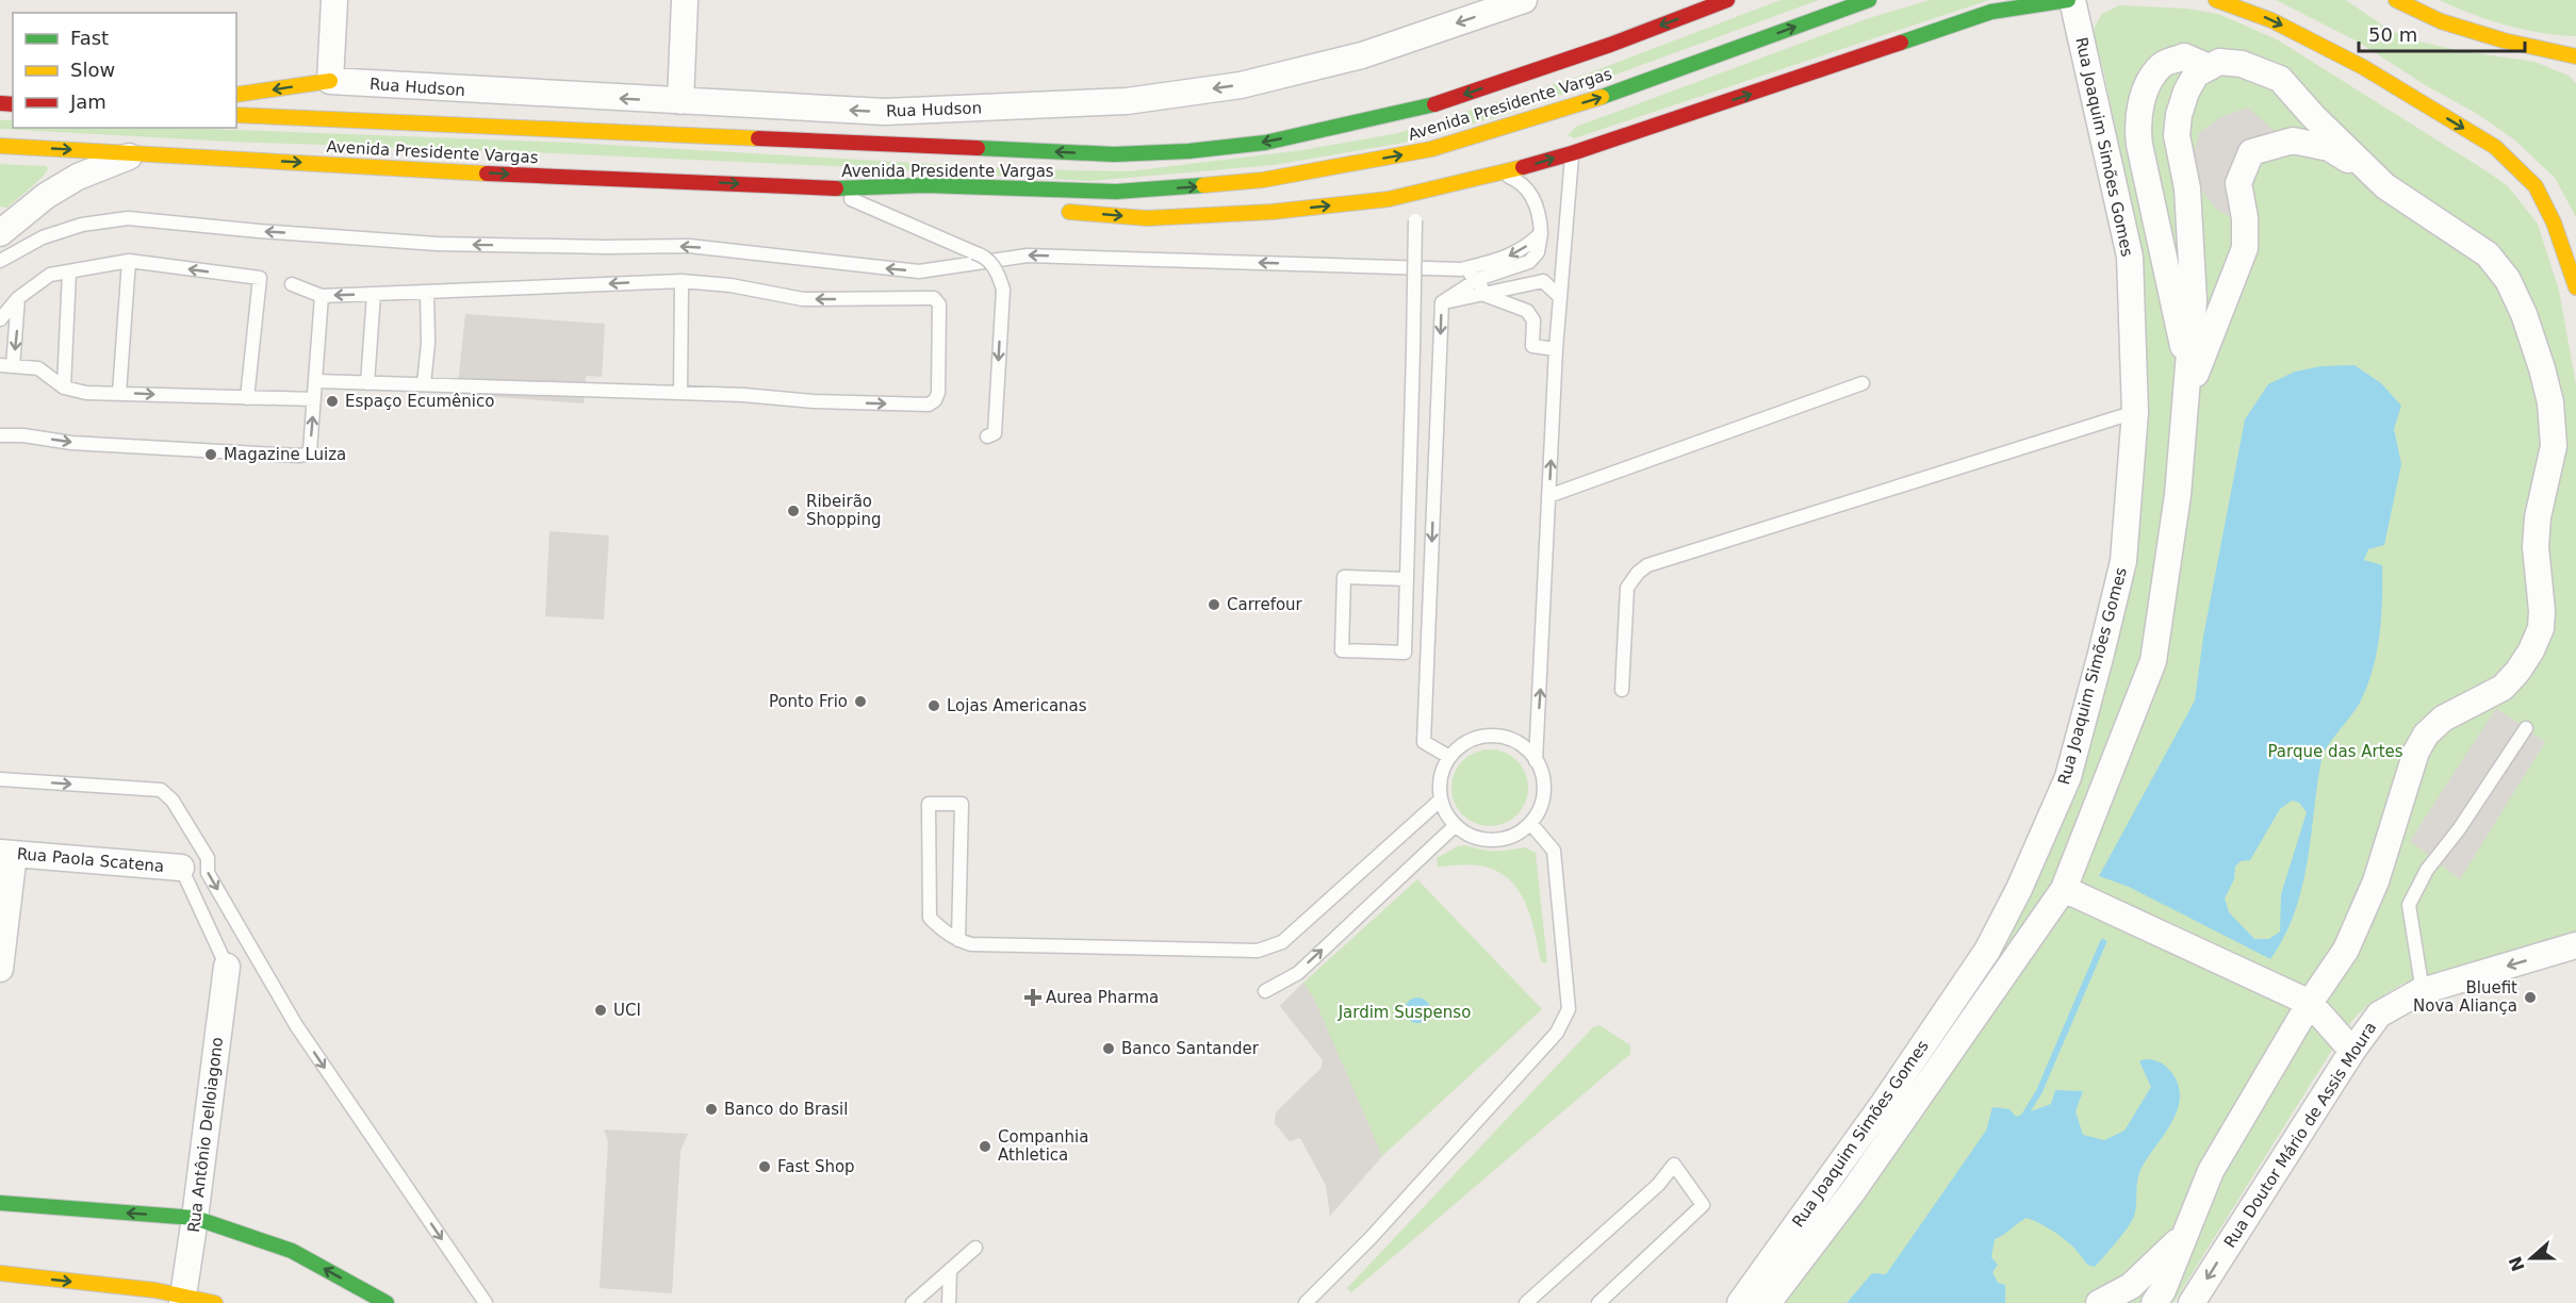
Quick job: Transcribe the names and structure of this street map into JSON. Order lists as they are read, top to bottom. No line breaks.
{"streets":{"main road":["Avenida Presidente Vargas"],"street":["Rua Hudson","Rua Joaquim Simões Gomes","Rua Paola Scatena","Rua Antônio Delloiagono","Rua Doutor Mário de Assis Moura"]},"one_way":["Rua Hudson"],"parks":["Parque das Artes","Jardim Suspenso"],"places":{"other":["Espaço Ecumênico","Magazine Luiza","Ribeirão Shopping","Carrefour","Ponto Frio","Lojas Americanas","Bluefit Nova Aliança","UCI","Banco Santander","Banco do Brasil","Companhia Athletica","Fast Shop"],"health":["Aurea Pharma"]},"legend":["Fast","Slow","Jam"],"scale_bar":"50 m","north":"left"}
